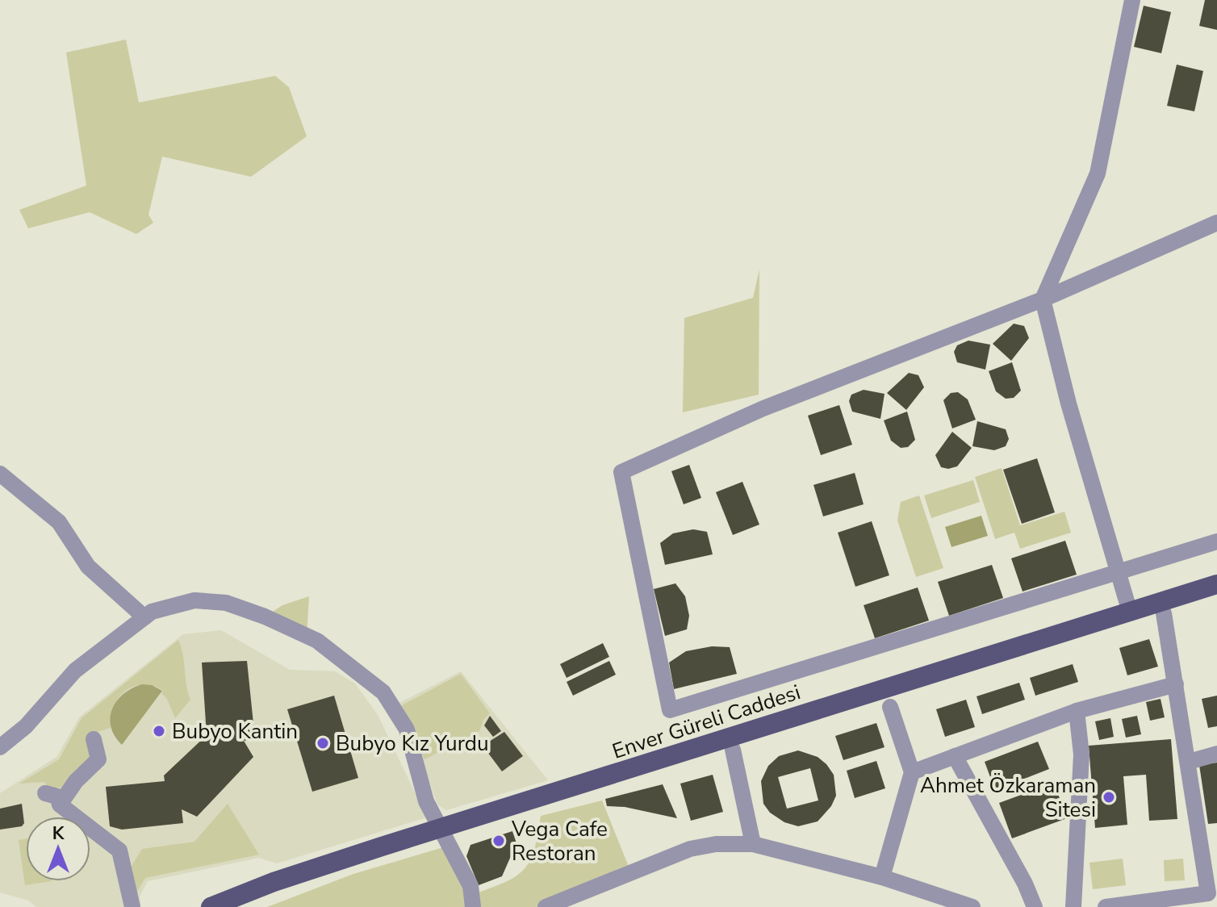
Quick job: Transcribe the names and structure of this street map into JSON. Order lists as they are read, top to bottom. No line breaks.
{"streets":{"main road":["Enver Güreli Caddesi"]},"places":["Bubyo Kantin","Bubyo Kız Yurdu","Ahmet Özkaraman Sitesi","Vega Cafe Restoran"],"north":"top"}
